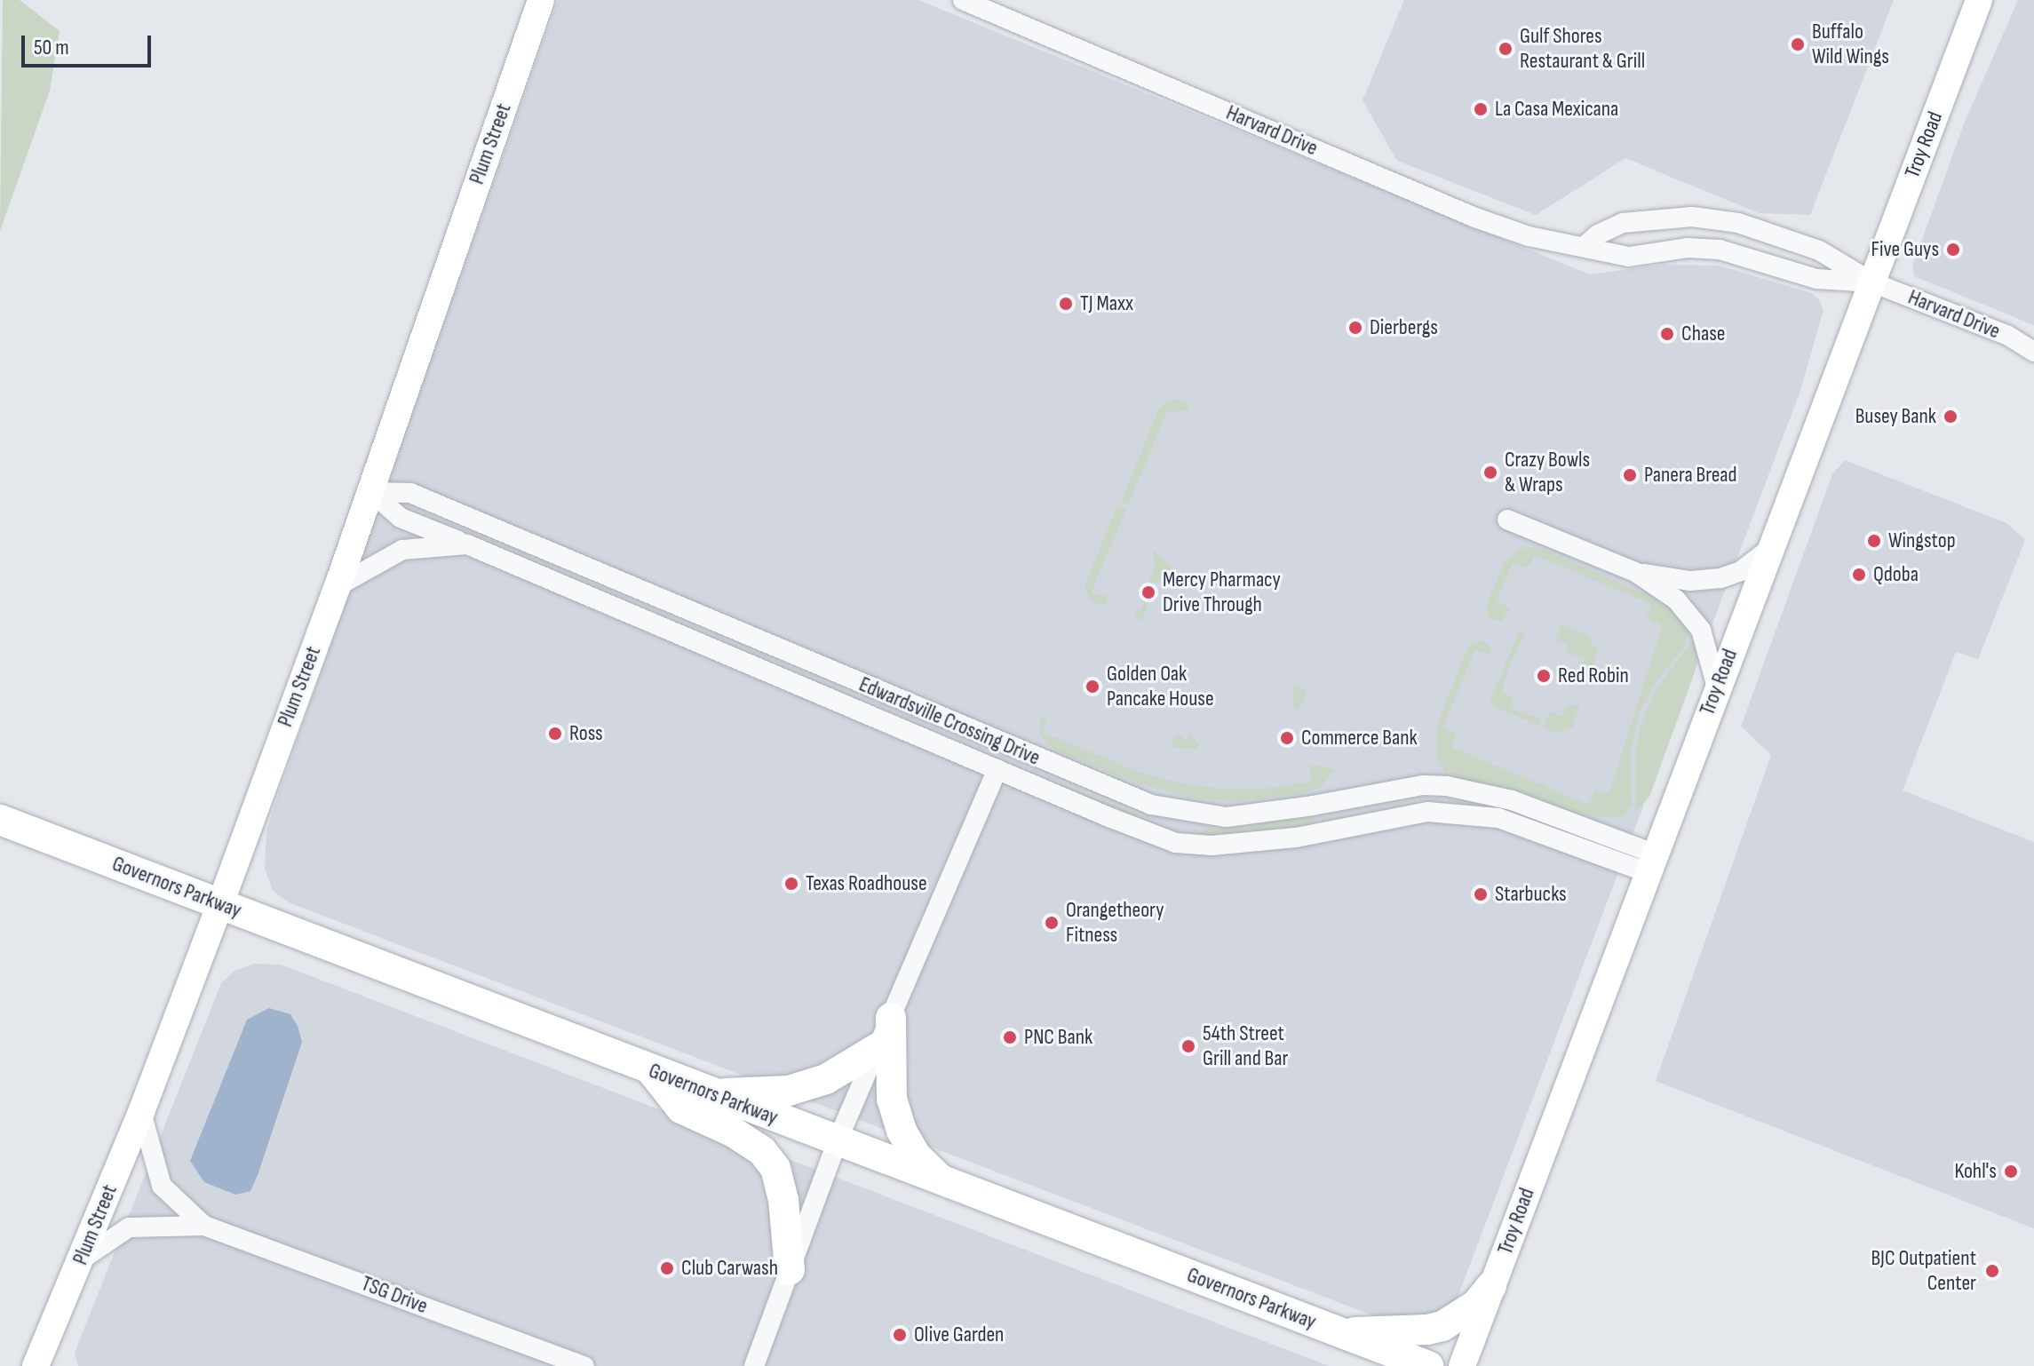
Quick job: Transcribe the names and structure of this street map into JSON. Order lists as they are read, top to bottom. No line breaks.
{"streets":{"main road":["Plum Street","Troy Road","Governors Parkway"],"street":["Harvard Drive","Edwardsville Crossing Drive","TSG Drive"]},"crossings":[["Harvard Drive","Troy Road"],["Plum Street","Edwardsville Crossing Drive"],["Plum Street","Governors Parkway"],["Plum Street","TSG Drive"],["Troy Road","Edwardsville Crossing Drive"],["Edwardsville Crossing Drive","Governors Parkway"]],"places":["Buffalo Wild Wings","Gulf Shores Restaurant & Grill","La Casa Mexicana","Five Guys","TJ Maxx","Dierbergs","Chase","Busey Bank","Crazy Bowls & Wraps","Panera Bread","Wingstop","Qdoba","Mercy Pharmacy Drive Through","Red Robin","Golden Oak Pancake House","Ross","Commerce Bank","Texas Roadhouse","Starbucks","Orangetheory Fitness","PNC Bank","54th Street Grill and Bar","Kohl's","Club Carwash","BJC Outpatient Center","Olive Garden"],"scale_bar":"50 m"}
